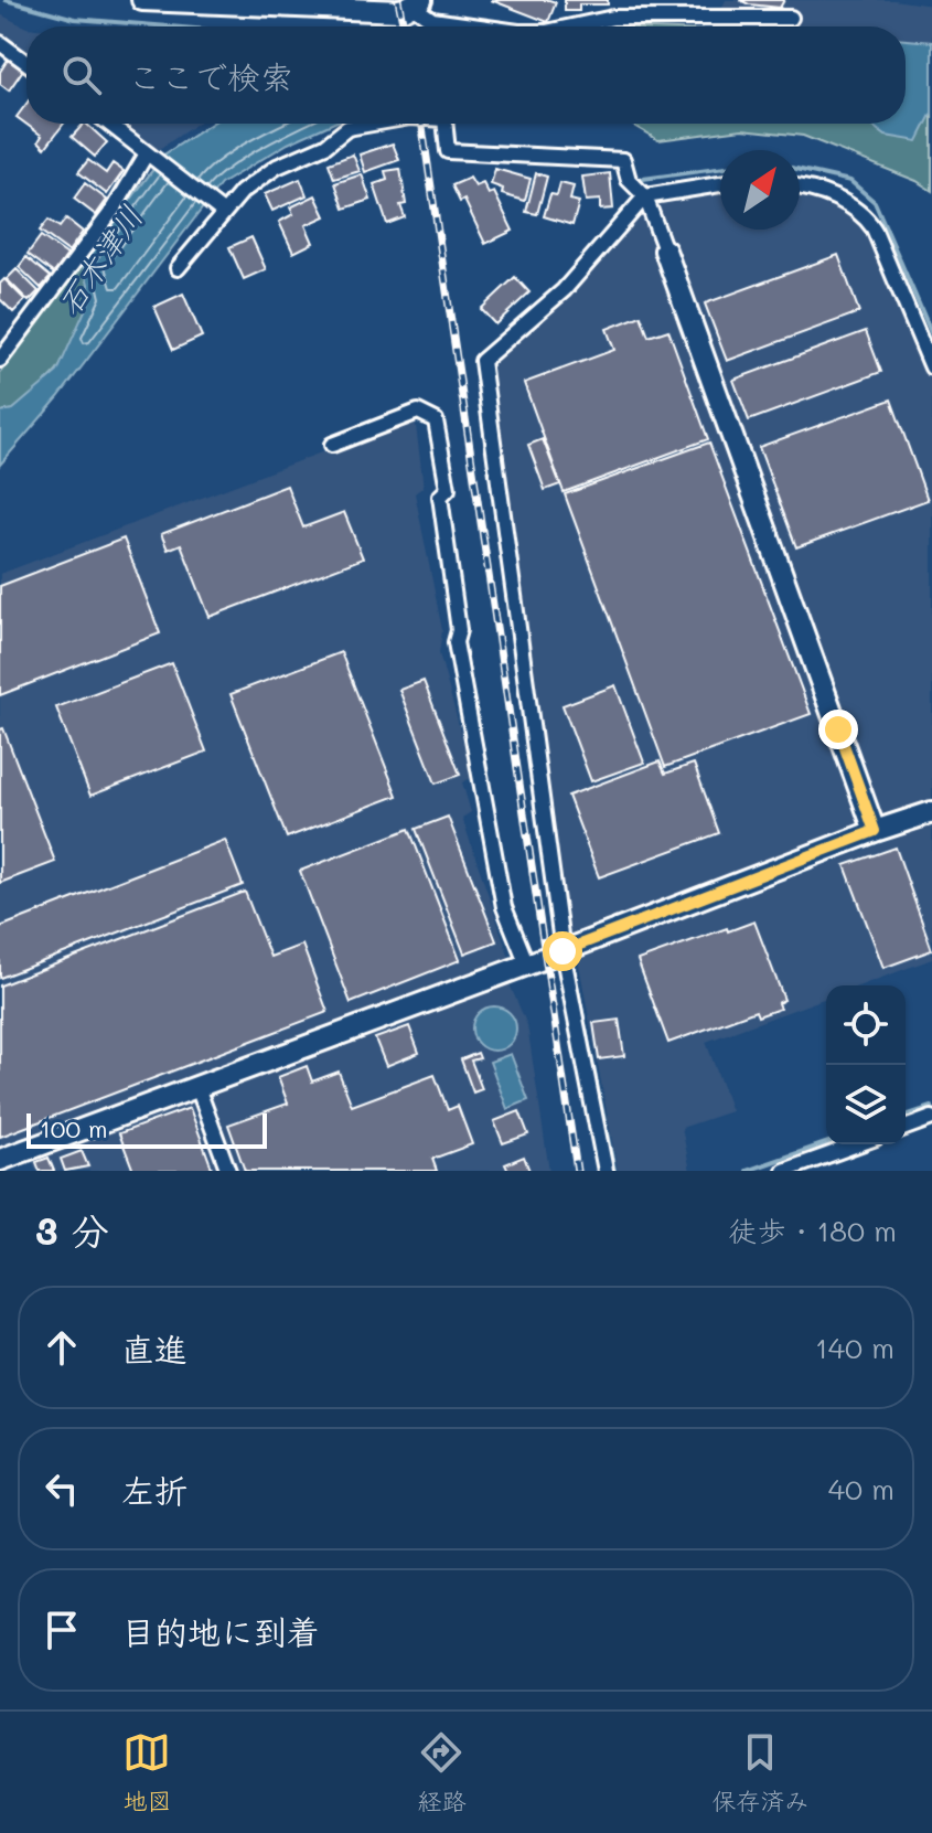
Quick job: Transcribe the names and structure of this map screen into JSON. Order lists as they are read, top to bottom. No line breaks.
{"water":["石木津川"],"scale_bar":"100 m","north":"top right","page":{"search":"ここで検索","scale":"100 m","heading":["3 分","徒歩 · 180 m"],"list":[["直進","140 m"],["左折","40 m"],"目的地に到着"],"nav":["地図","経路","保存済み"]}}
